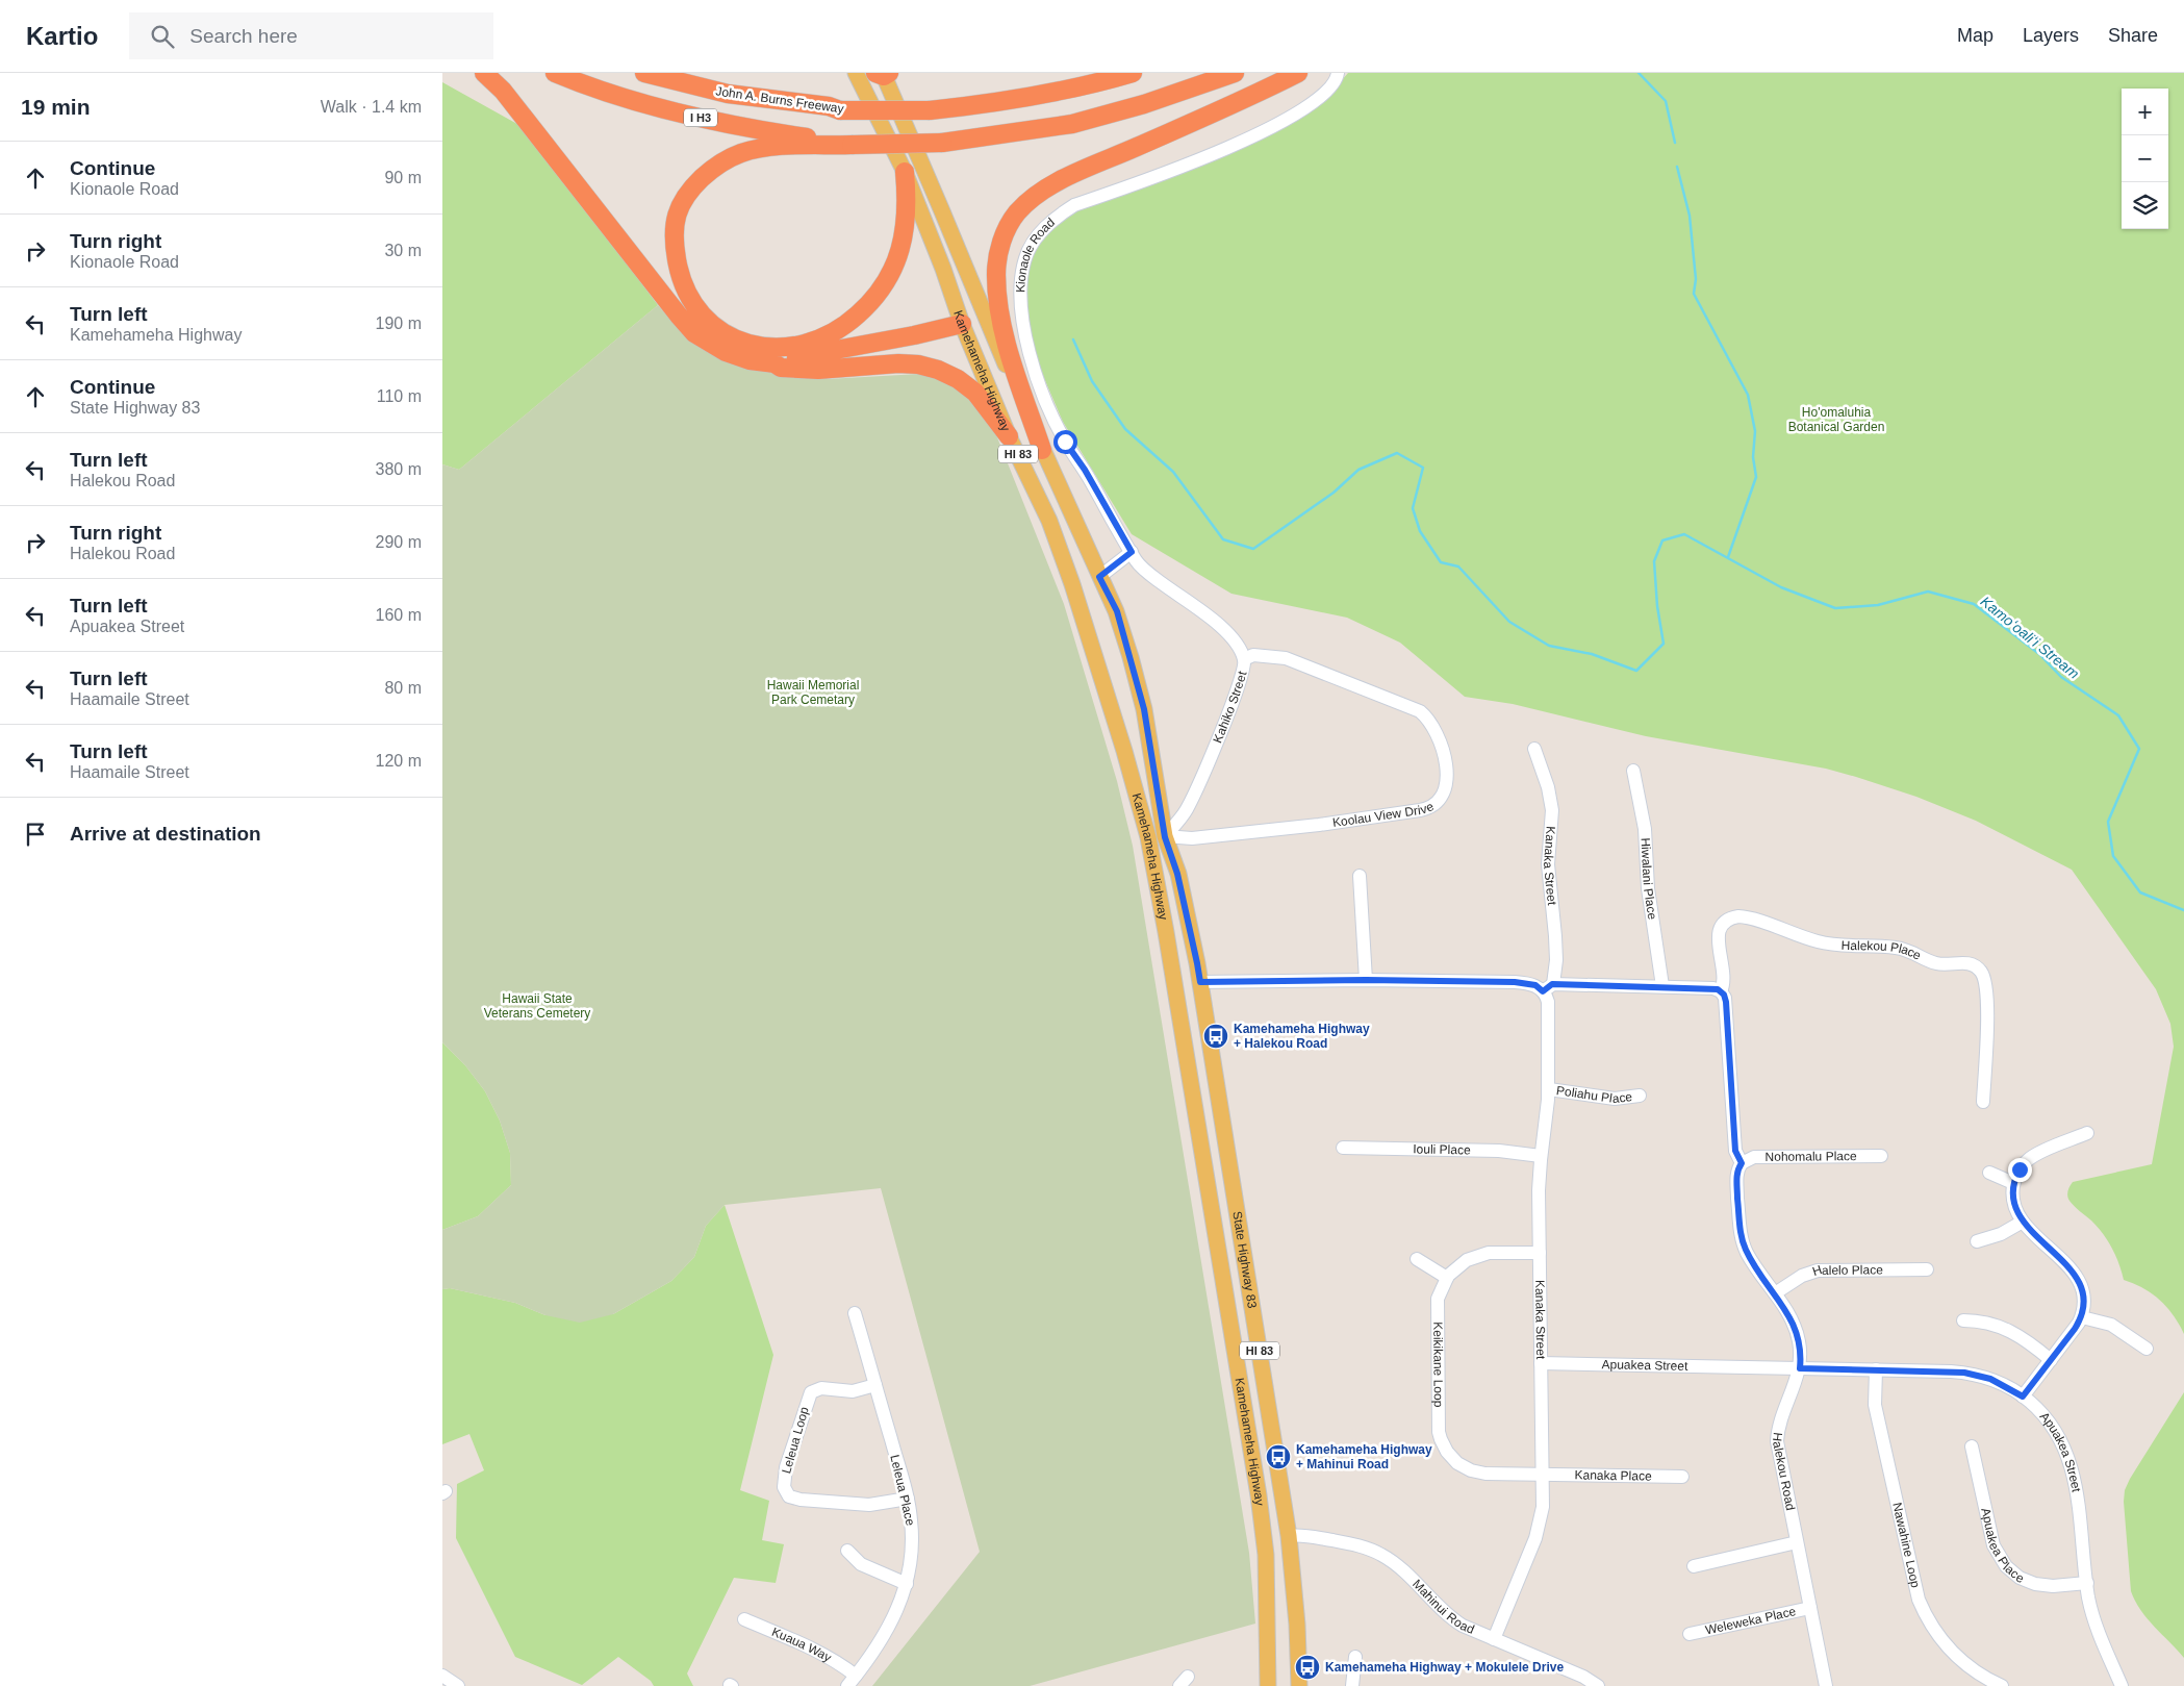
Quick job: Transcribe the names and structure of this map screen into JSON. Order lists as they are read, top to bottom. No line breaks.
{"streets":{"highway":["John A. Burns Freeway","I H3"],"main road":["Kamehameha Highway","HI 83","State Highway 83"],"street":["Kionaole Road","Kahiko Street","Koolau View Drive","Kanaka Street","Hiwalani Place","Halekou Place","Poliahu Place","Iouli Place","Nohomalu Place","Halelo Place","Keikikane Loop","Apuakea Street","Leleua Loop","Halekou Road","Kanaka Place","Leleua Place","Apuakea Place","Nawahine Loop","Mahinui Road","Weleweka Place","Kuaua Way"]},"crossings":[["Kionaole Road","Kahiko Street"],["Kamehameha Highway","Kahiko Street"],["Kamehameha Highway","Koolau View Drive"],["Kamehameha Highway","State Highway 83"],["Kahiko Street","Koolau View Drive"],["Kahiko Street","State Highway 83"],["Koolau View Drive","State Highway 83"],["Kanaka Street","Poliahu Place"],["Kanaka Street","Iouli Place"],["Kanaka Street","Keikikane Loop"],["Kanaka Street","Apuakea Street"],["Kanaka Street","Kanaka Place"],["Kanaka Street","Mahinui Road"],["Halekou Place","Halekou Road"],["Nohomalu Place","Halekou Road"],["State Highway 83","Mahinui Road"],["Halelo Place","Halekou Road"],["Keikikane Loop","Kanaka Place"],["Apuakea Street","Halekou Road"],["Apuakea Street","Apuakea Place"],["Apuakea Street","Nawahine Loop"],["Leleua Loop","Leleua Place"],["Halekou Road","Weleweka Place"],["Leleua Place","Kuaua Way"]],"water":["Kamoʻoaliʻi Stream"],"parks":["Ho'omaluhia Botanical Garden","Hawaii Memorial Park Cemetary","Hawaii State Veterans Cemetery"],"places":{"bus stop":["Kamehameha Highway + Halekou Road","Kamehameha Highway + Mahinui Road","Kamehameha Highway + Mokulele Drive"]},"page":{"header":"Kartio","search":"Search here","nav":["Map","Layers","Share"],"heading":["19 min","Walk · 1.4 km"],"map_buttons":["+","−"],"list":[["Continue","Kionaole Road","90 m"],["Turn right","Kionaole Road","30 m"],["Turn left","Kamehameha Highway","190 m"],["Continue","State Highway 83","110 m"],["Turn left","Halekou Road","380 m"],["Turn right","Halekou Road","290 m"],["Turn left","Apuakea Street","160 m"],["Turn left","Haamaile Street","80 m"],["Turn left","Haamaile Street","120 m"],"Arrive at destination"]}}
